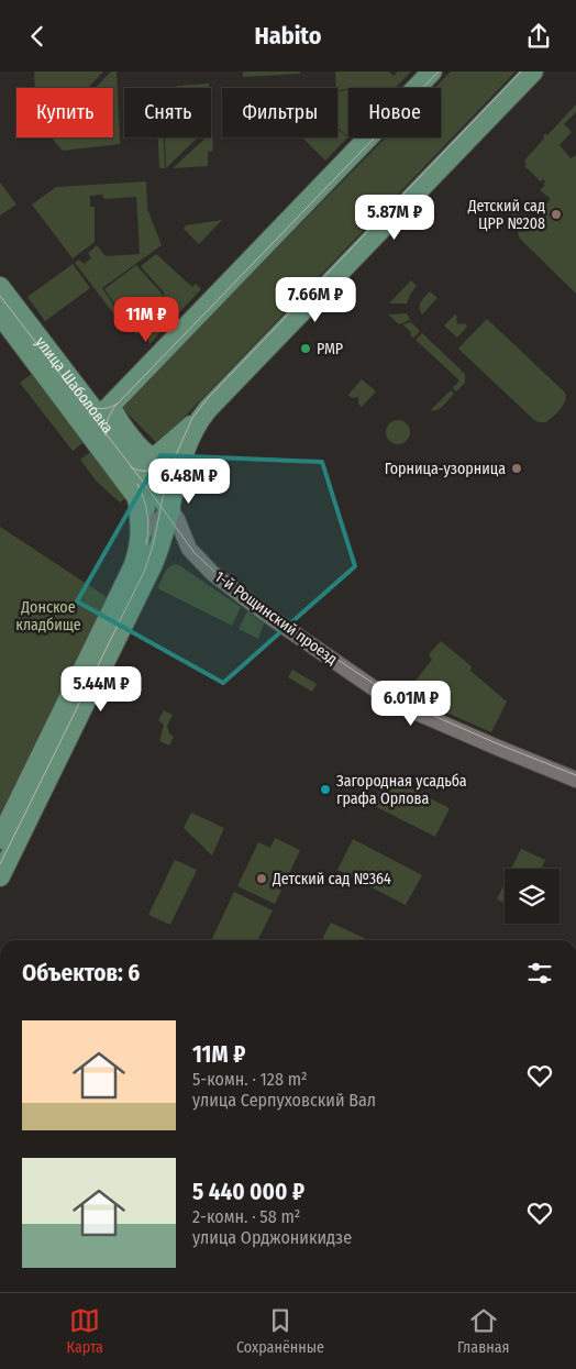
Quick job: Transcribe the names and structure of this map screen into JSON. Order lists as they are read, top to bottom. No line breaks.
{"streets":{"main road":["улица Шаболовка"],"street":["1-й Рощинский проезд"]},"crossings":[["улица Шаболовка","1-й Рощинский проезд"]],"parks":["Донское кладбище"],"places":["Детский сад ЦРР №208","PMP","Горница-узорница","Загородная усадьба графа Орлова","Детский сад №364"],"page":{"header":"Habito","chip":["Купить","Снять","Фильтры","Новое"],"price":["5.87M ₽","7.66M ₽","11M ₽","6.48M ₽","5.44M ₽","6.01M ₽"],"heading":"Объектов: 6","list":[{"name":"11M ₽","note":"5-комн. · 128 m² · улица Серпуховский Вал"},{"name":"5 440 000 ₽","note":"2-комн. · 58 m² · улица Орджоникидзе"}],"tabs":["Карта","Сохранённые","Главная"]}}
